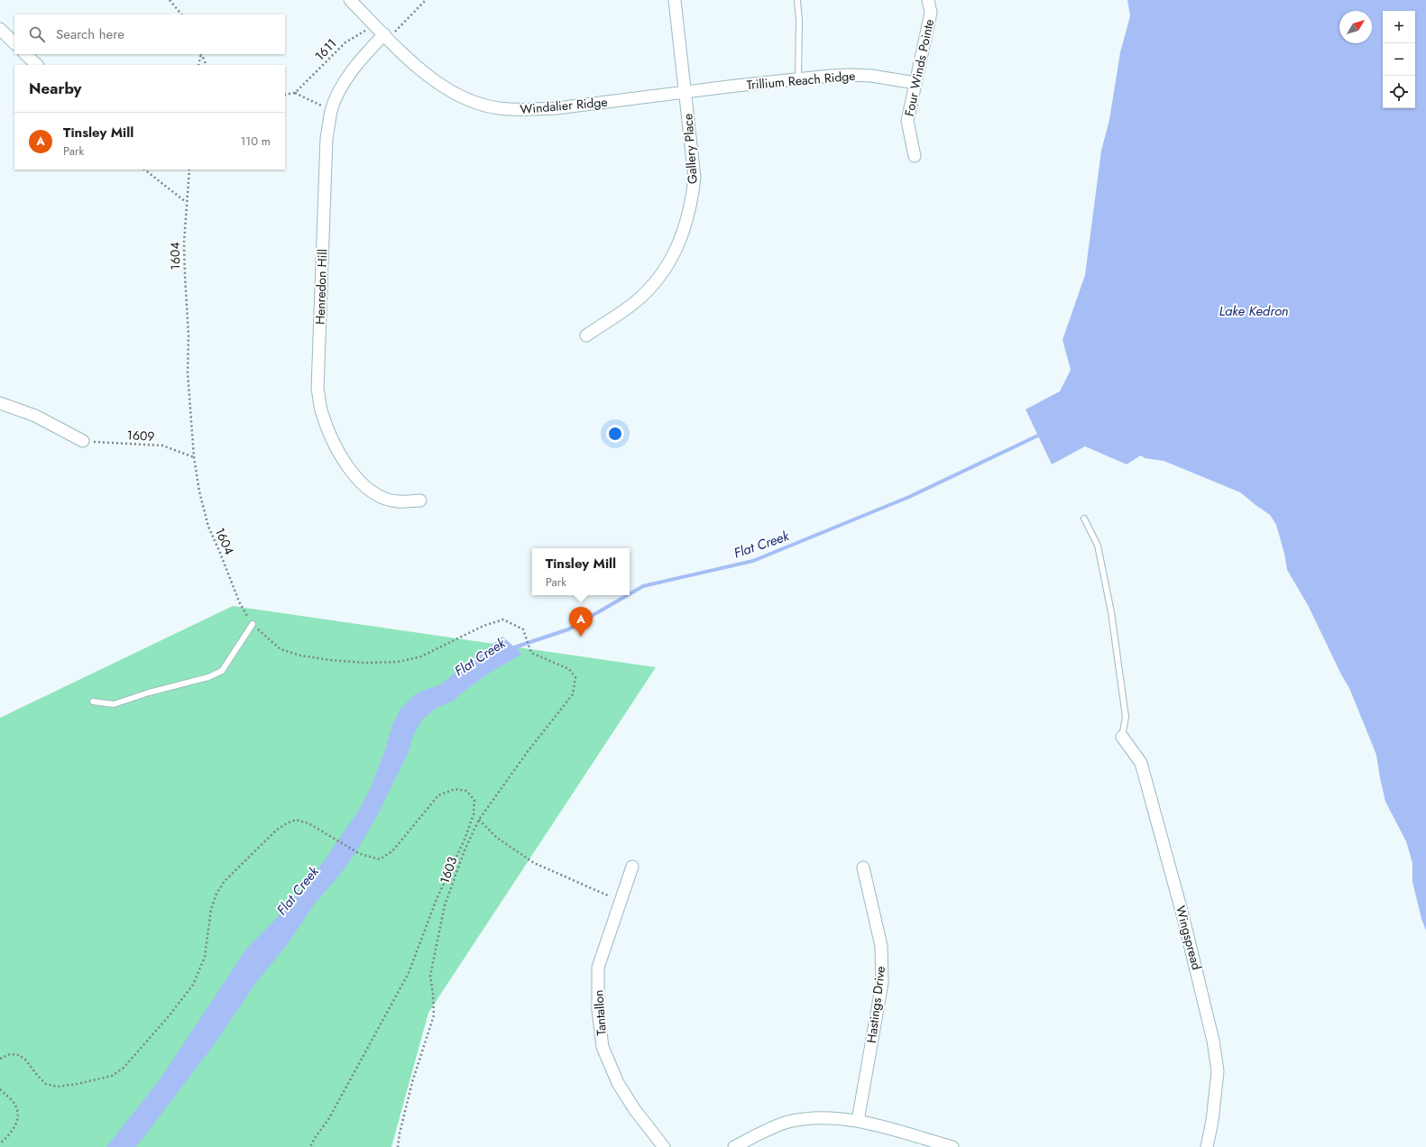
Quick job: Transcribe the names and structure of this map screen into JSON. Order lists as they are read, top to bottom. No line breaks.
{"streets":{"street":["Four Winds Pointe","Trillium Reach Ridge","Windalier Ridge","Gallery Place","Henredon Hill","Wingspread","Hastings Drive","Tantallon"],"path":["1611","1604","1609","1603"]},"crossings":[["1611","Windalier Ridge"],["Four Winds Pointe","Trillium Reach Ridge"],["Trillium Reach Ridge","Windalier Ridge"],["Trillium Reach Ridge","Gallery Place"],["Windalier Ridge","Gallery Place"],["Windalier Ridge","Henredon Hill"],["1604","1609"],["1604","1603"]],"water":["Lake Kedron","Flat Creek"],"north":"top right","page":{"map_buttons":["+","−"],"search":"Search here","heading":"Nearby","list":[{"mark":"A","name":"Tinsley Mill","note":"Park","value":"110 m"}],"popup":["Tinsley Mill","Park"],"pins":"A"}}
